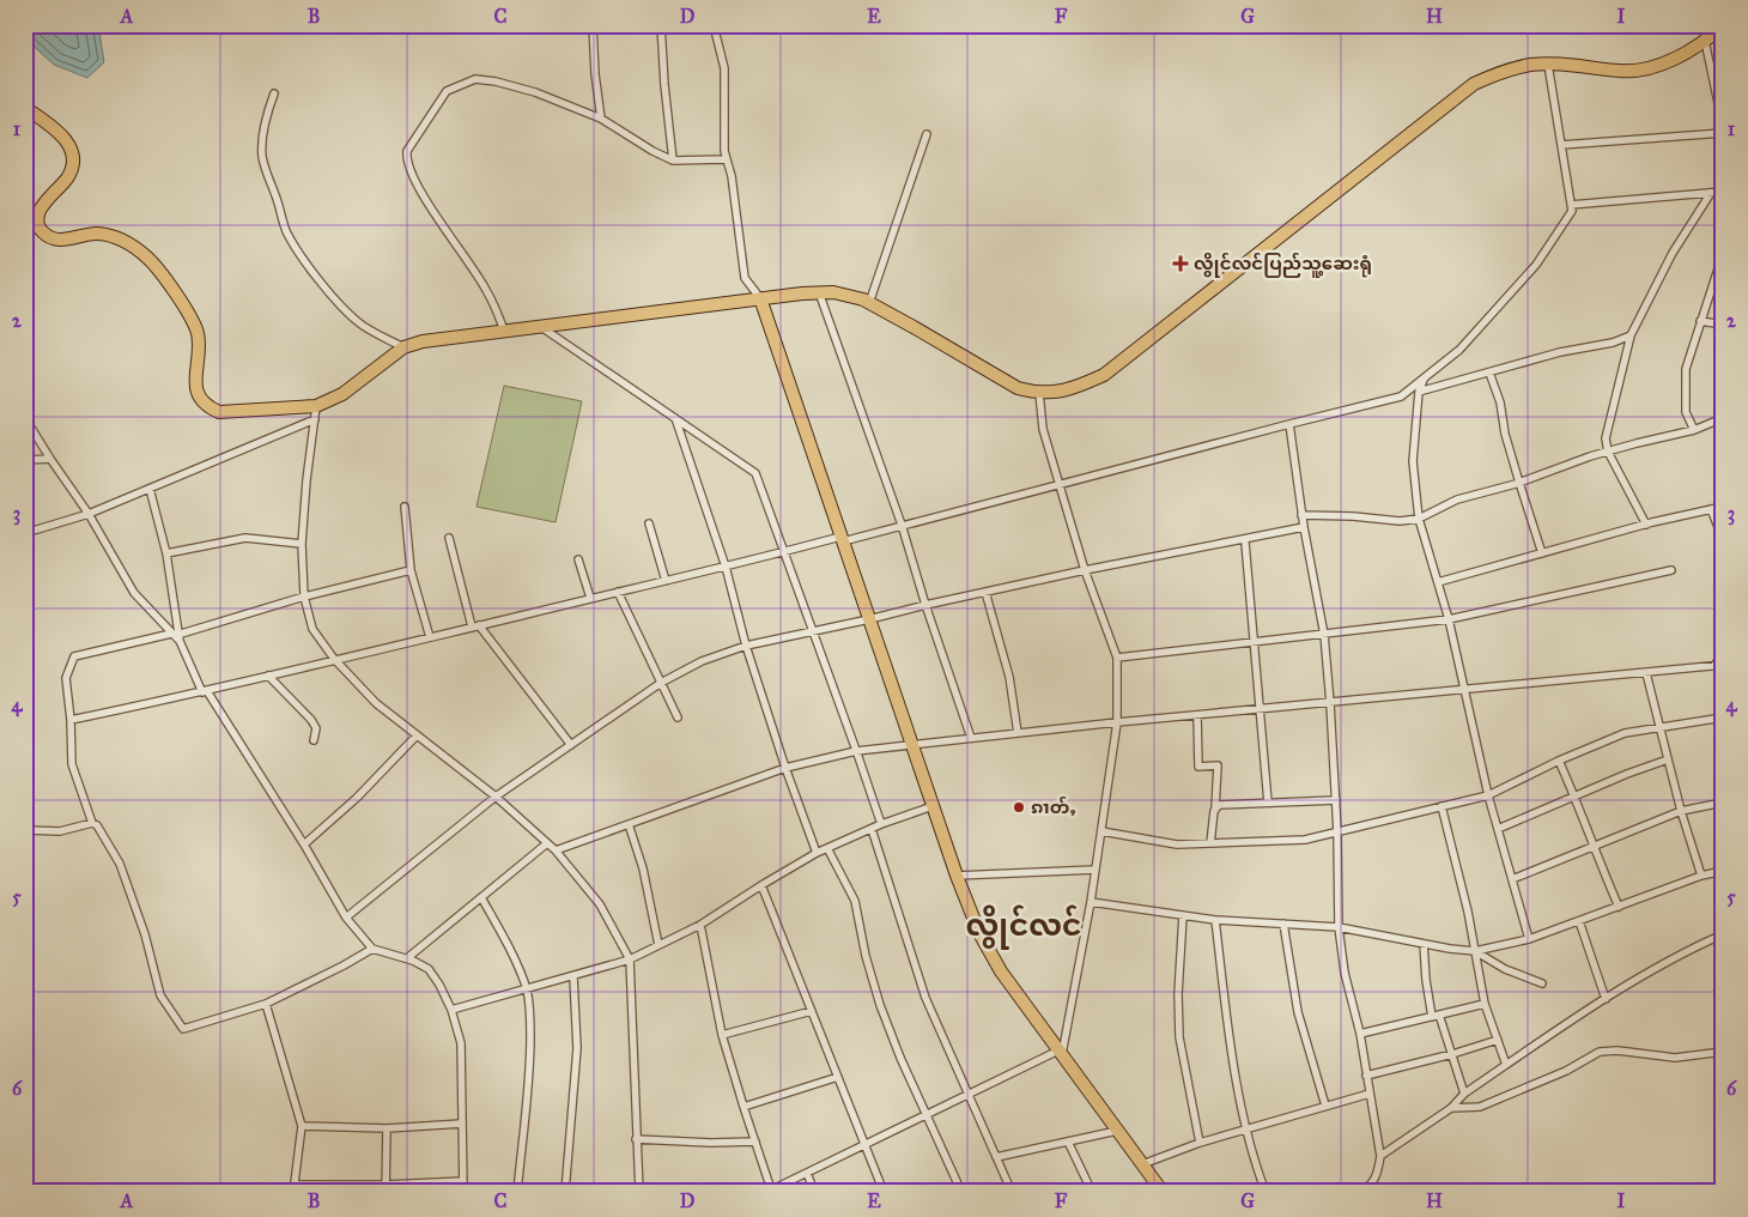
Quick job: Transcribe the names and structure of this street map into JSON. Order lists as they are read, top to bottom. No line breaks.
{"districts":["လွိုင်လင်"],"places":{"health":["လွိုင်လင်ပြည်သူ့ဆေးရုံ"],"other":["ၵၢတ်ႇ"]},"grid":{"columns":["A","B","C","D","E","F","G","H","I"],"rows":["1","2","3","4","5","6"]}}
